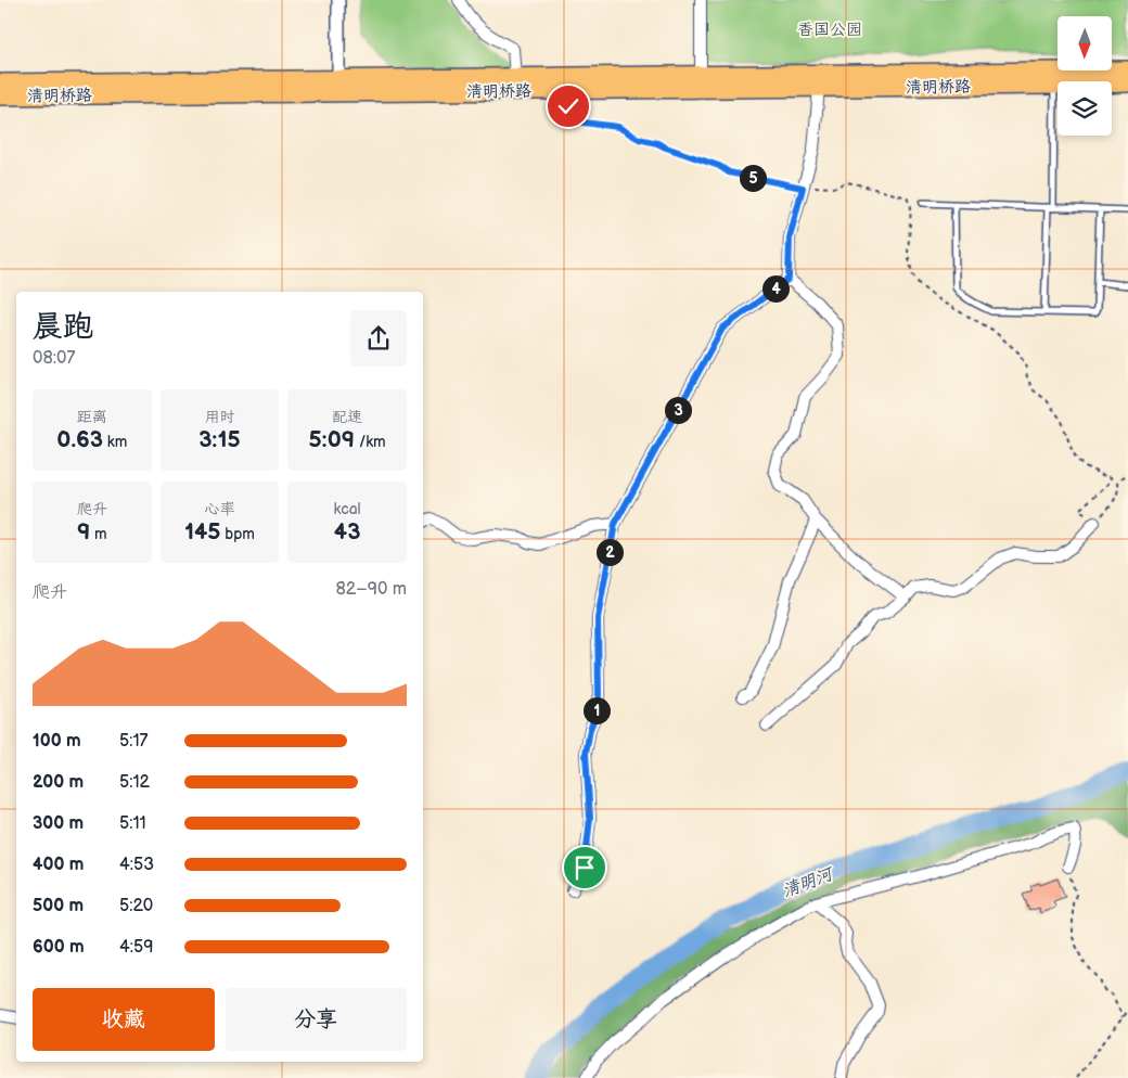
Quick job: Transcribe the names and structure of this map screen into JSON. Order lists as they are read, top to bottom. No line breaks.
{"streets":{"main road":["清明桥路"]},"water":["清明河"],"parks":["香国公园"],"north":"bottom","page":{"pins":["5","4","3","2","1"],"heading":["晨跑","08:07"],"stats":[["距离","0.63 km"],["用时","3:15"],["配速","5:09 /km"],["爬升","9 m"],["心率","145 bpm"],["kcal","43"]],"chart":["爬升","82–90 m"],"list":[{"name":"100 m","note":"5:17"},{"name":"200 m","note":"5:12"},{"name":"300 m","note":"5:11"},{"name":"400 m","note":"4:53"},{"name":"500 m","note":"5:20"},{"name":"600 m","note":"4:59"}],"buttons":["收藏","分享"]}}
